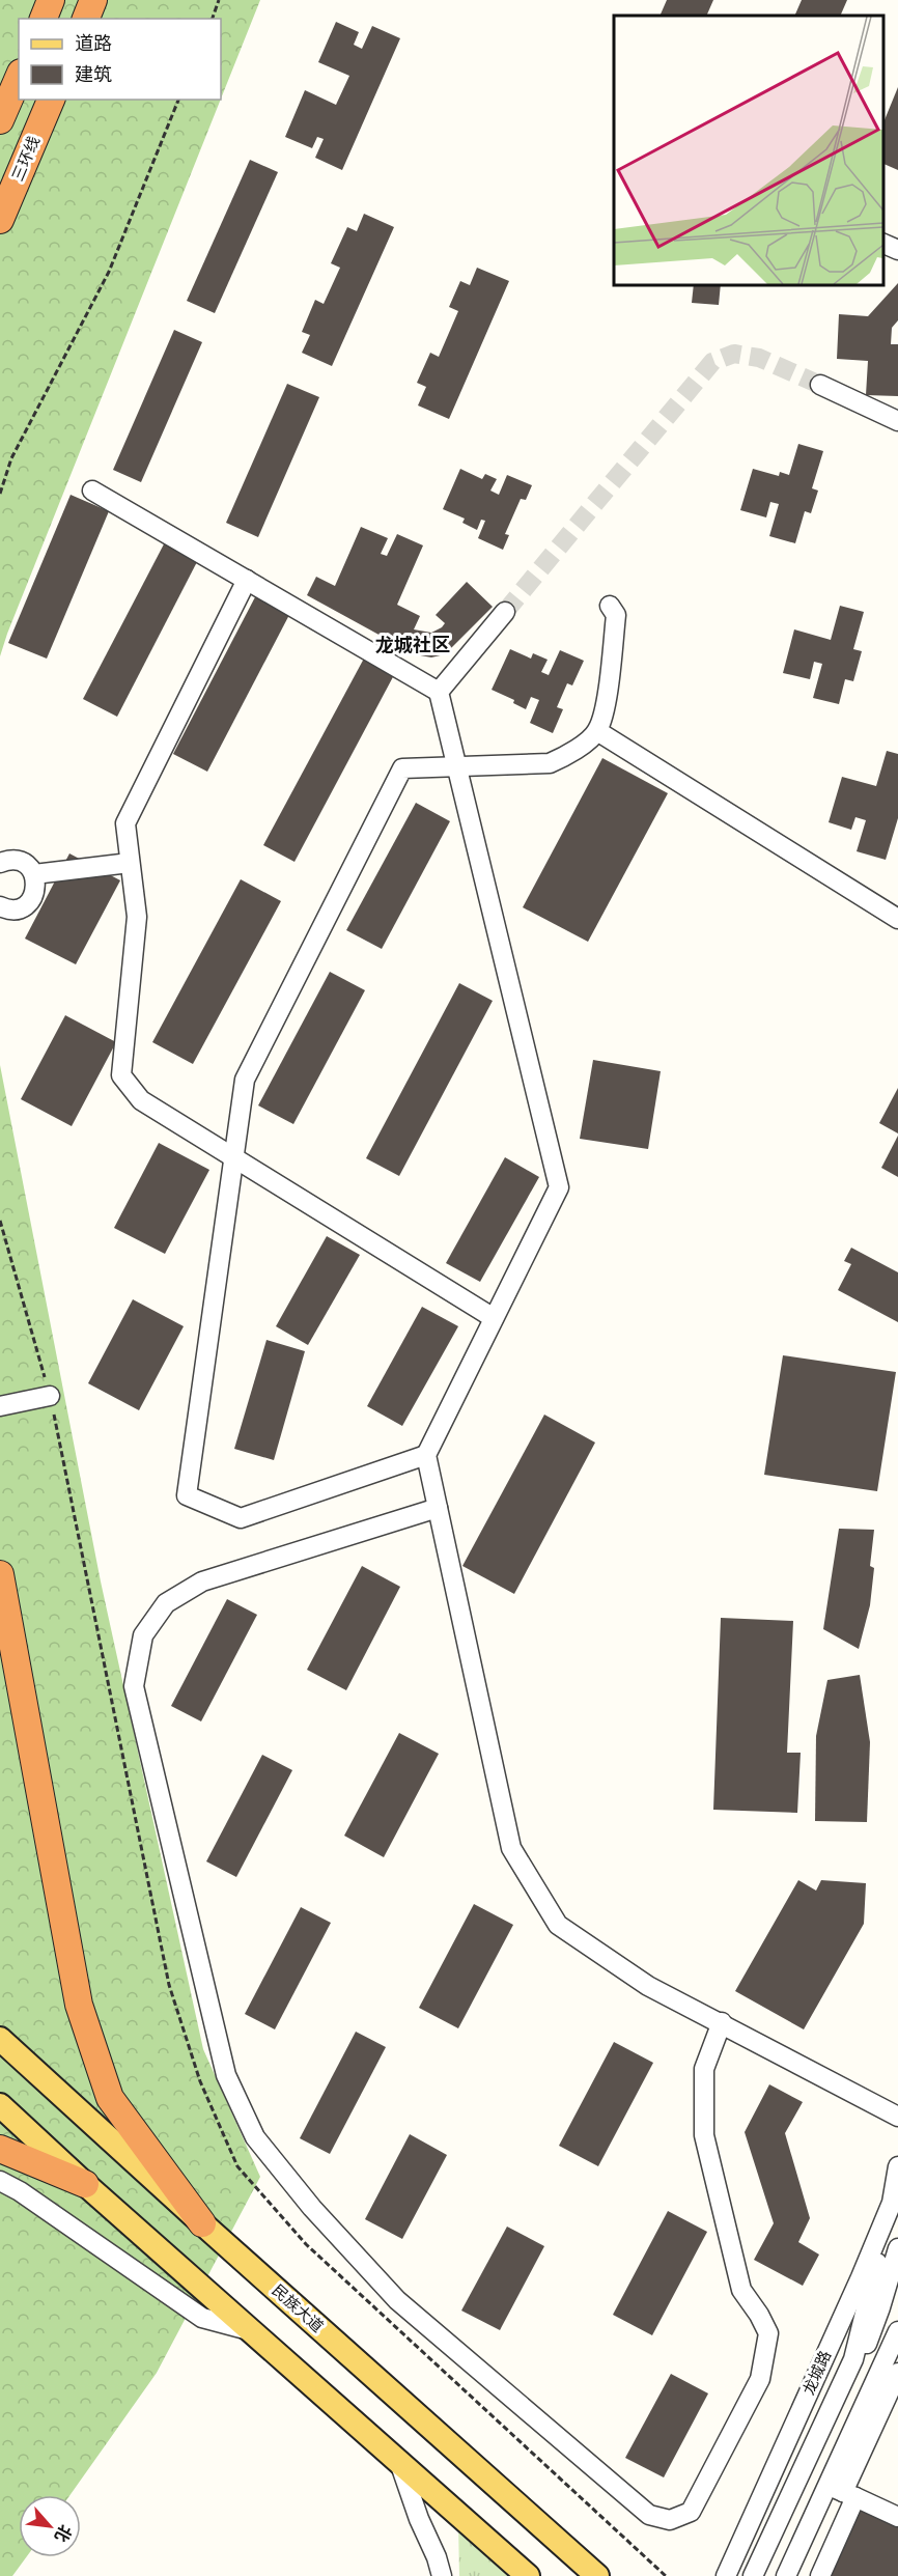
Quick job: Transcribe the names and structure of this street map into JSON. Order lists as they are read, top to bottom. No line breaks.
{"streets":{"highway":["三环线"],"main road":["民族大道"],"street":["龙城路"]},"districts":["龙城社区"],"legend":["道路","建筑"],"north":"bottom right"}
